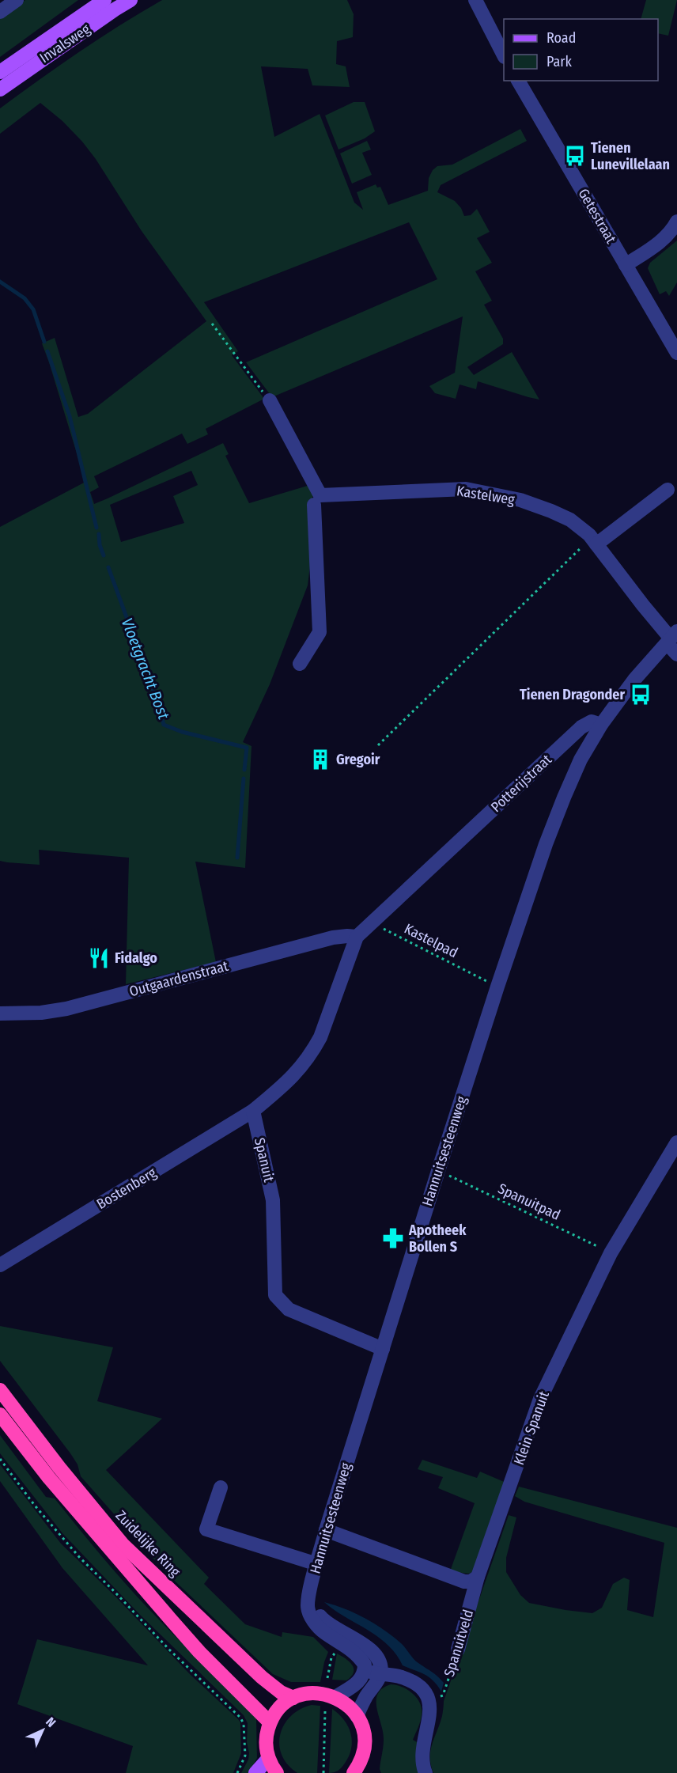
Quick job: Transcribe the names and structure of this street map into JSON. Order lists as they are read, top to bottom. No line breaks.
{"streets":{"highway":["Zuidelijke Ring"],"main road":["Invalsweg"],"street":["Getestraat","Kastelweg","Potterijstraat","Outgaardenstraat","Hannuitsesteenweg","Spanuit","Bostenberg","Klein Spanuit","Spanuitveld"],"path":["Kastelpad","Spanuitpad"]},"crossings":[["Potterijstraat","Kastelpad"],["Potterijstraat","Outgaardenstraat"],["Potterijstraat","Hannuitsesteenweg"],["Hannuitsesteenweg","Spanuit"],["Hannuitsesteenweg","Spanuitpad"],["Spanuit","Bostenberg"],["Spanuitpad","Klein Spanuit"],["Klein Spanuit","Spanuitveld"]],"water":["Vloetgracht Bost"],"places":{"bus stop":["Tienen Lunevillelaan","Tienen Dragonder"],"building":["Gregoir"],"restaurant":["Fidalgo"],"pharmacy":["Apotheek Bollen S"]},"legend":["Road","Park"],"north":"top right"}
